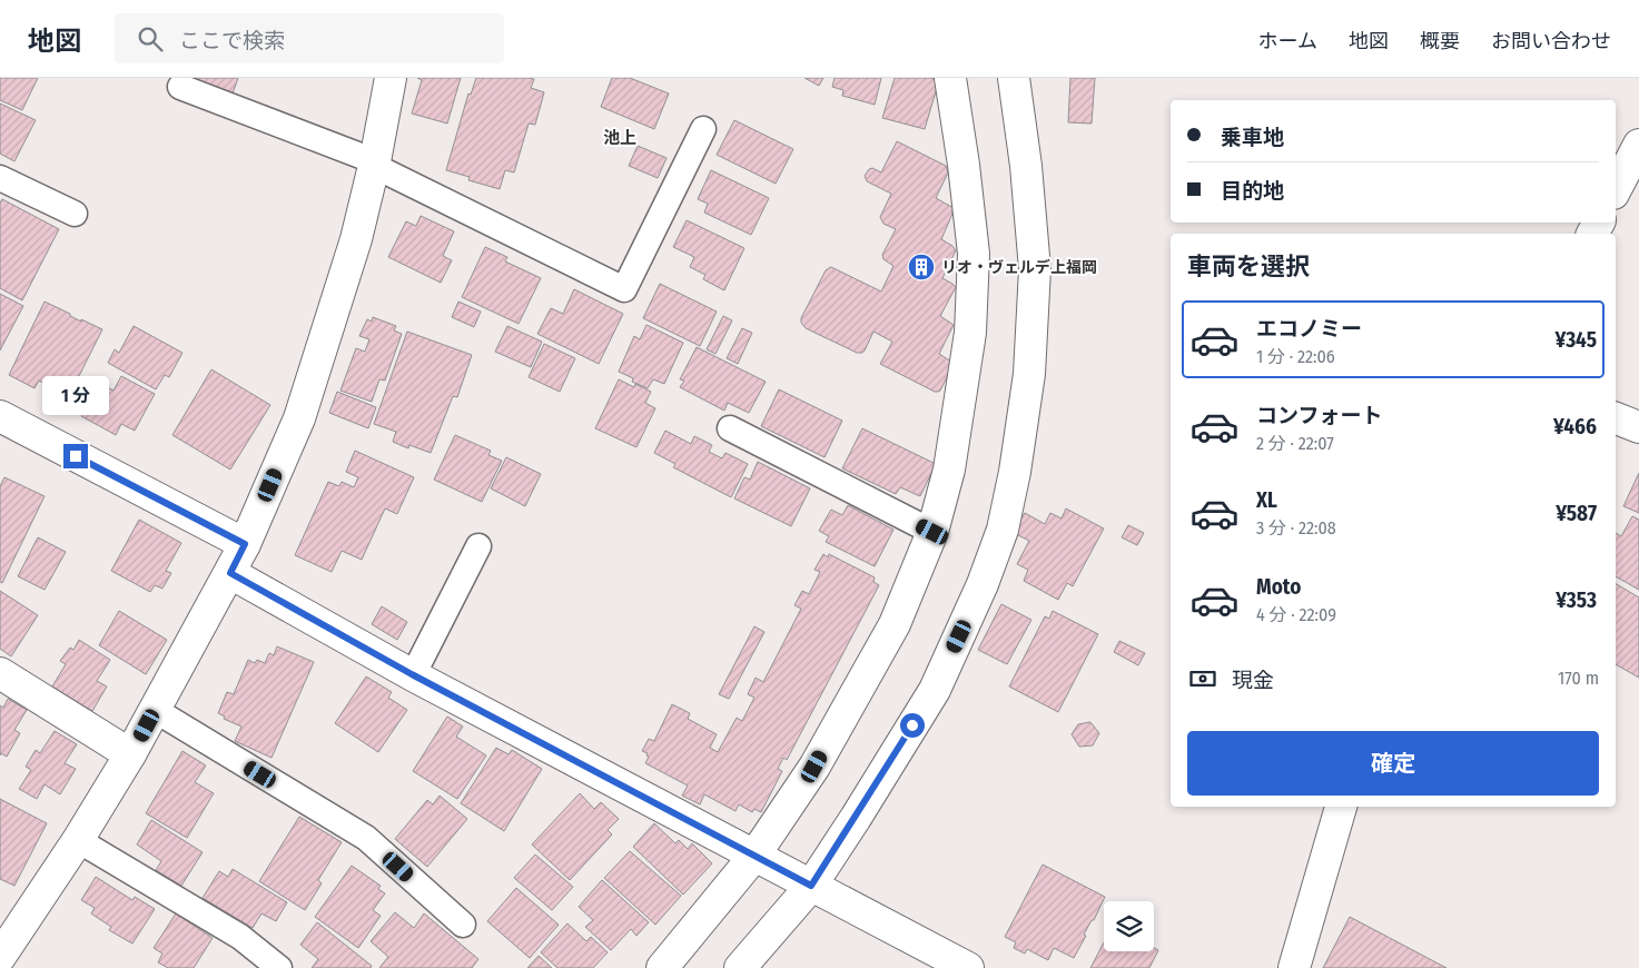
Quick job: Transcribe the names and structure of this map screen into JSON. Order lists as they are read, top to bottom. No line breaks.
{"districts":["池上"],"places":{"building":["リオ・ヴェルデ上福岡"]},"page":{"header":"地図","search":"ここで検索","nav":["ホーム","地図","概要","お問い合わせ"],"banner":["乗車地","目的地"],"heading":"車両を選択","list":[{"name":"エコノミー","note":"1 分 · 22:06","value":"¥345"},{"name":"コンフォート","note":"2 分 · 22:07","value":"¥466"},{"name":"XL","note":"3 分 · 22:08","value":"¥587"},{"name":"Moto","note":"4 分 · 22:09","value":"¥353"}],"bubble":"1 分","pay":["現金","170 m"],"buttons":"確定"}}
